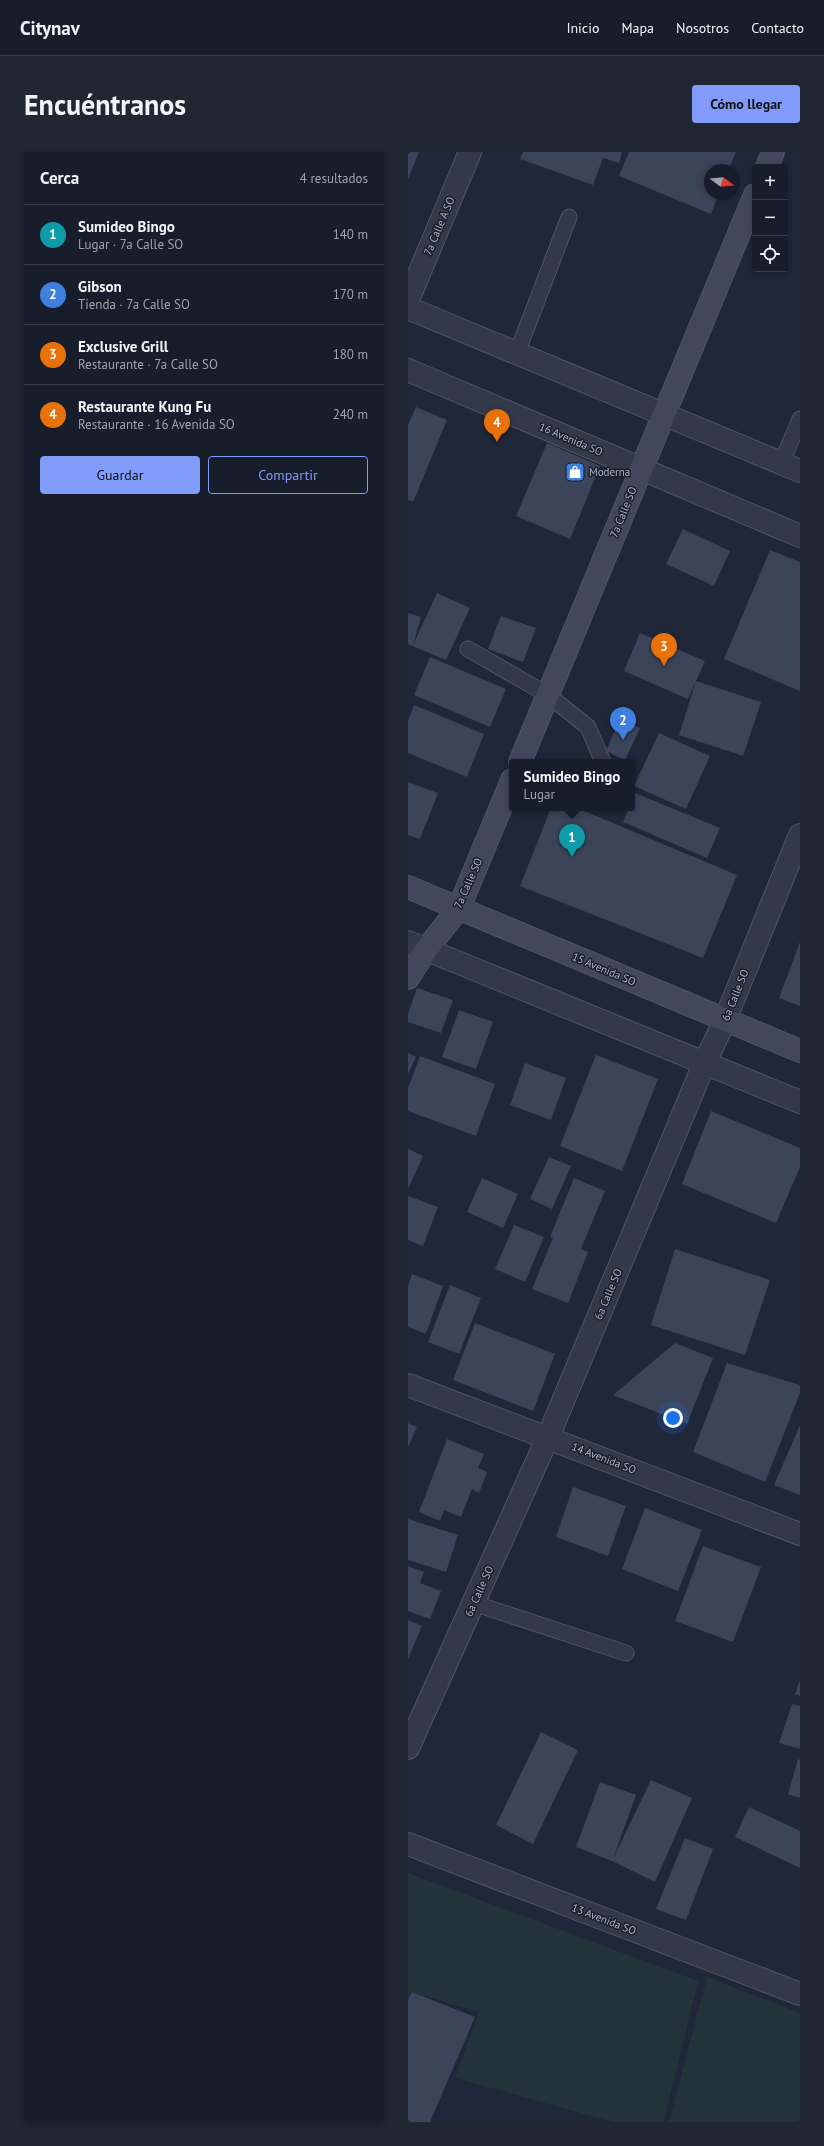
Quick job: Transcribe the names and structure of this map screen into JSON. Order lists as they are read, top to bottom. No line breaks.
{"streets":{"main road":["7a Calle SO","15 Avenida SO"],"street":["7a Calle A SO","16 Avenida SO","6a Calle SO","14 Avenida SO","13 Avenida SO"]},"crossings":[["16 Avenida SO","7a Calle SO"],["7a Calle SO","15 Avenida SO"],["15 Avenida SO","6a Calle SO"],["6a Calle SO","14 Avenida SO"]],"places":{"shop":["Moderna"]},"north":"right","page":{"header":"Citynav","nav":["Inicio","Mapa","Nosotros","Contacto"],"buttons":["Cómo llegar",["Guardar","Compartir"]],"title":"Encuéntranos","heading":["Cerca","4 resultados"],"map_buttons":["+","−"],"list":[{"mark":"1","name":"Sumideo Bingo","note":"Lugar · 7a Calle SO","value":"140 m"},{"mark":"2","name":"Gibson","note":"Tienda · 7a Calle SO","value":"170 m"},{"mark":"3","name":"Exclusive Grill","note":"Restaurante · 7a Calle SO","value":"180 m"},{"mark":"4","name":"Restaurante Kung Fu","note":"Restaurante · 16 Avenida SO","value":"240 m"}],"pins":["4","3","2","1"],"popup":["Sumideo Bingo","Lugar"]}}
